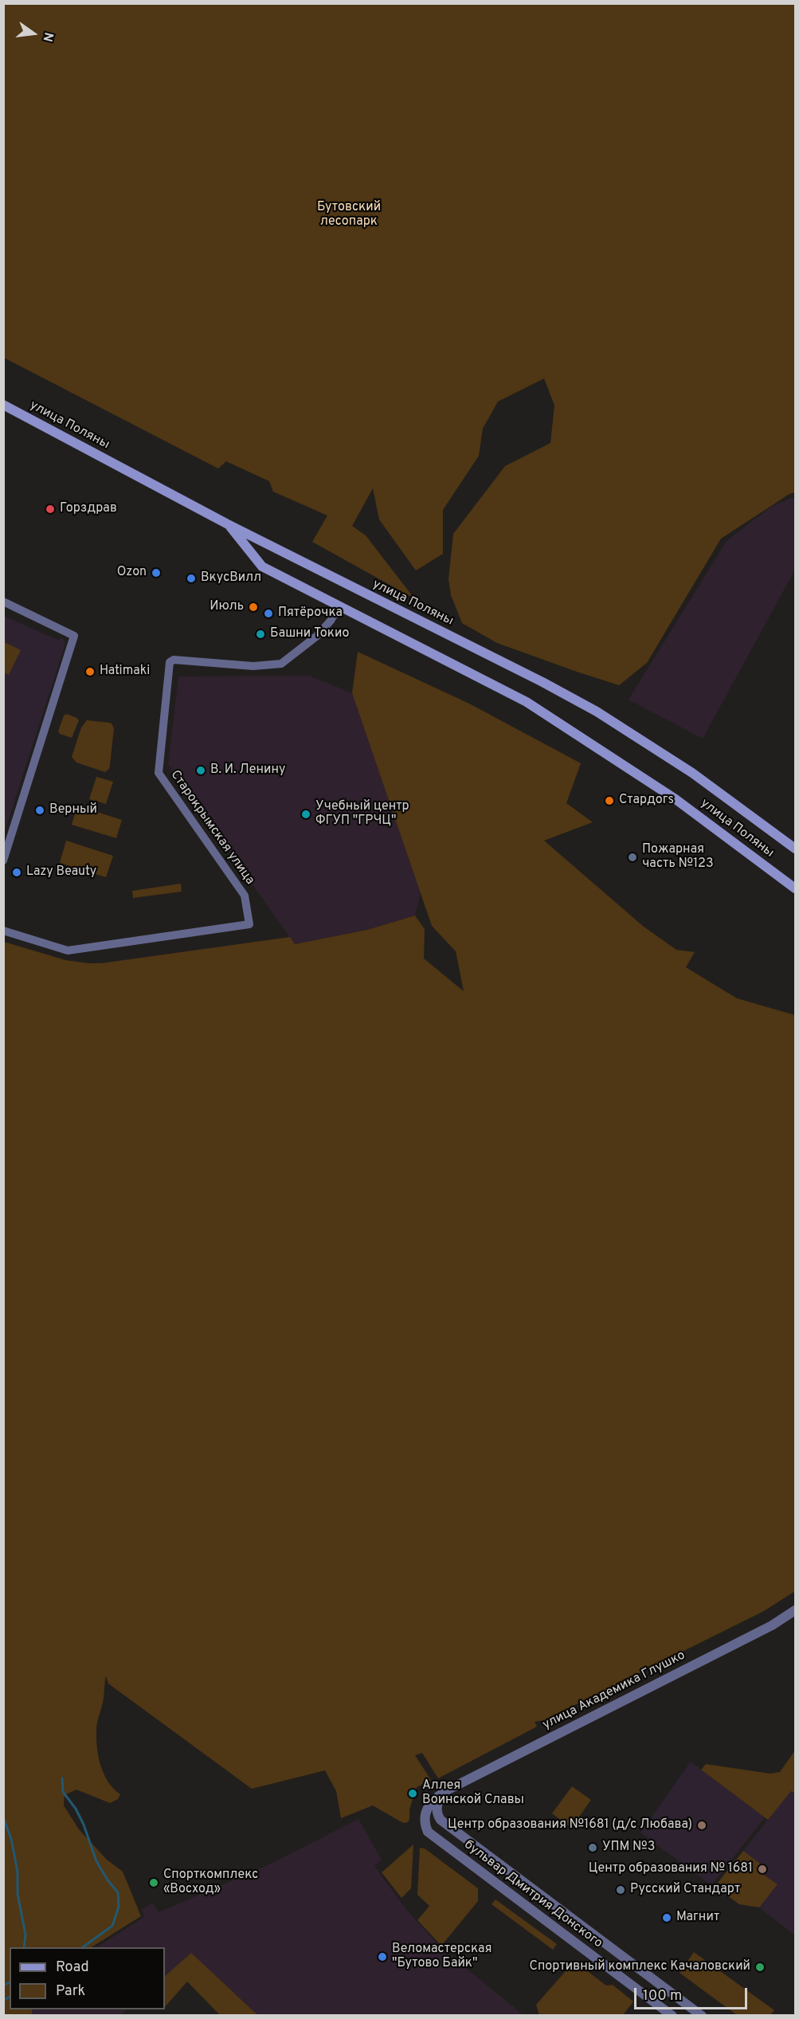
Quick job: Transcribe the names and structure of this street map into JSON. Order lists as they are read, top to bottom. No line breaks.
{"streets":{"main road":["улица Поляны"],"street":["Старокрымская улица","улица Академика Глушко","бульвар Дмитрия Донского"]},"crossings":[["улица Поляны","Старокрымская улица"],["улица Академика Глушко","бульвар Дмитрия Донского"]],"parks":["Бутовский лесопарк"],"places":["Горздрав","Ozon","ВкусВилл","Июль","Пятёрочка","Башни Токио","Hatimaki","В. И. Ленину","Стардогs","Верный","Учебный центр ФГУП \"ГРЧЦ\"","Пожарная часть №123","Lazy Beauty","Аллея Воинской Славы","Центр образования №1681 (д/с Любава)","УПМ №3","Центр образования № 1681","Спорткомплекс «Восход»","Русский Стандарт","Магнит","Веломастерская \"Бутово Байк\"","Спортивный комплекс Качаловский"],"legend":["Road","Park"],"scale_bar":"100 m","north":"right"}
